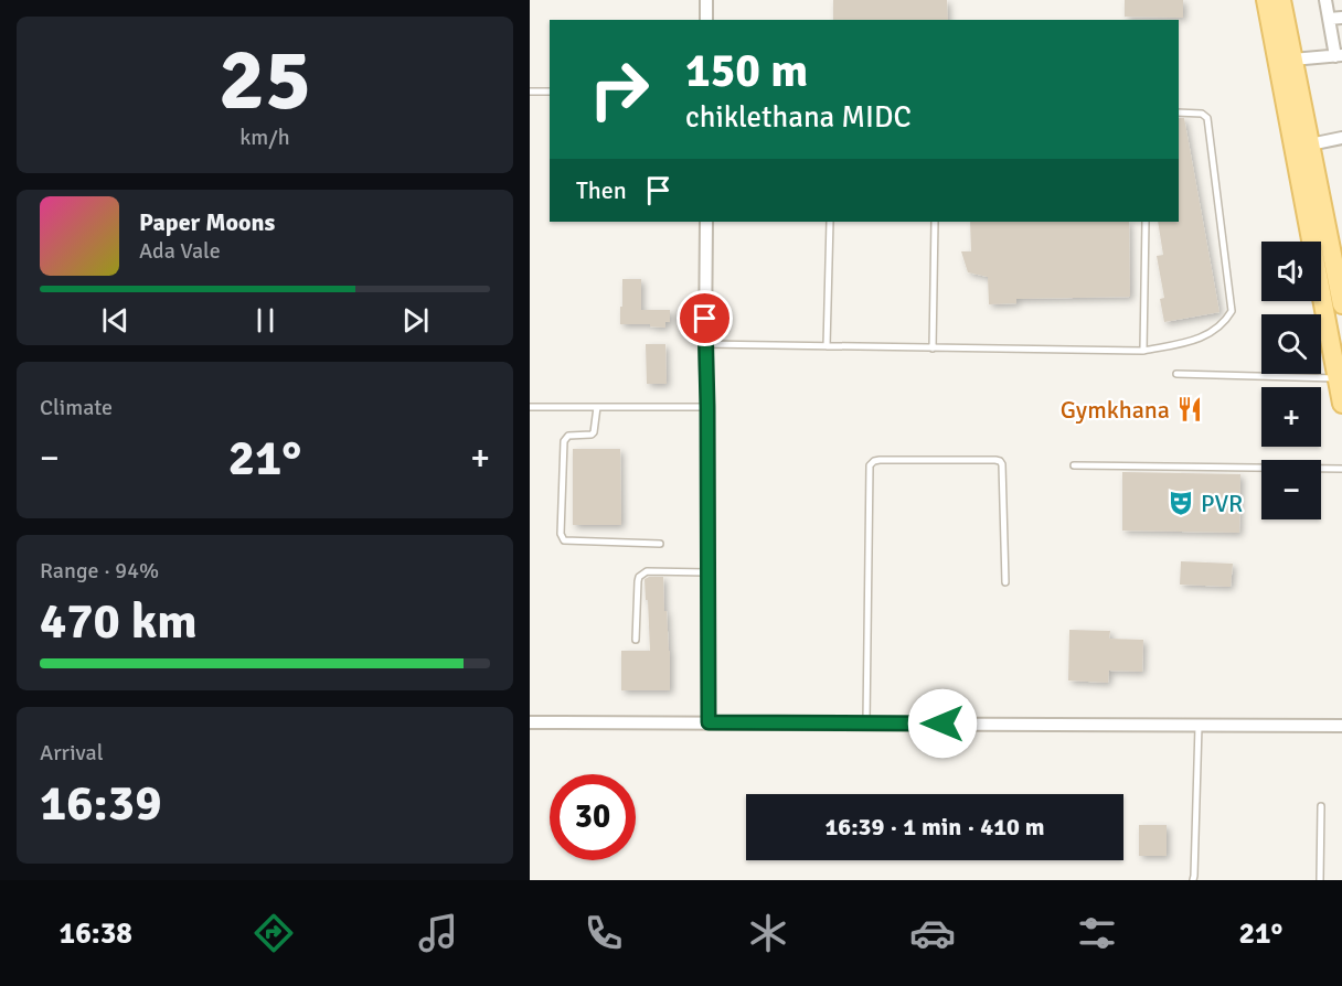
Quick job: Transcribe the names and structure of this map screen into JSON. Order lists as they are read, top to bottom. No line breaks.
{"places":{"restaurant":["Gymkhana"],"theatre":["PVR"]},"page":{"tile":[["25","km/h"],"Climate",["Range · 94%","470 km"],["Arrival","16:39"]],"turn":["150 m","chiklethana MIDC"],"then":"Then","song":["Paper Moons","Ada Vale"],"map_buttons":["+","−"],"heat":["−","21°","+"],"limit":"30","trip":"16:39 · 1 min · 410 m","tabs":["16:38","21°"]}}
